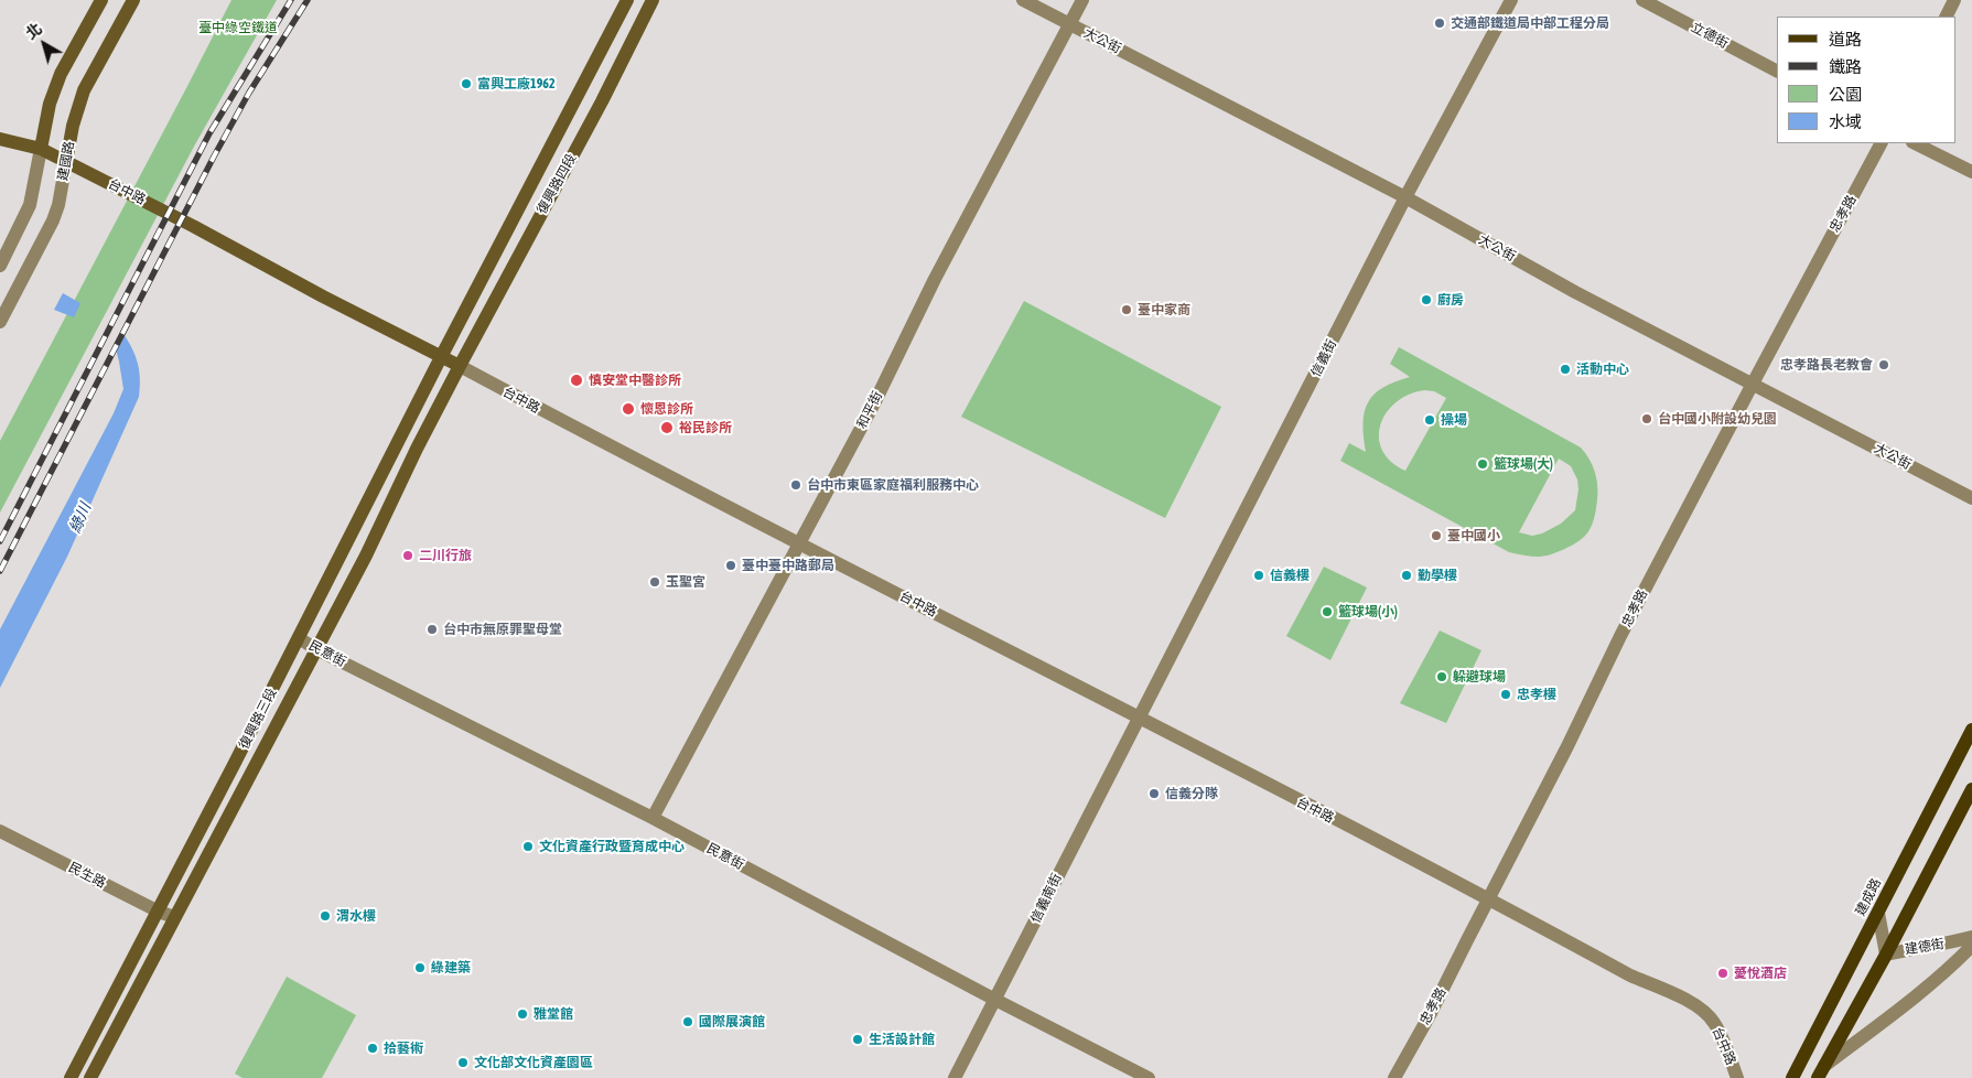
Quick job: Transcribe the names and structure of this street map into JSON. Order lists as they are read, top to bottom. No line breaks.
{"streets":{"main road":["建國路","復興路四段","台中路","復興路三段","建成路"],"street":["立德街","大公街","忠孝路","信義街","和平街","民意街","民生路","信義南街","建德街"]},"crossings":[["大公街","忠孝路"],["大公街","信義街"],["大公街","和平街"],["建國路","台中路"],["復興路四段","台中路"],["復興路四段","復興路三段"],["台中路","忠孝路"],["台中路","信義街"],["台中路","和平街"],["台中路","復興路三段"],["台中路","信義南街"],["信義街","信義南街"],["和平街","民意街"],["民意街","復興路三段"],["民意街","信義南街"],["復興路三段","民生路"],["建成路","建德街"]],"water":["綠川"],"parks":["臺中綠空鐵道"],"places":["交通部鐵道局中部工程分局","富興工廠1962","廚房","臺中家商","忠孝路長老教會","活動中心","慎安堂中醫診所","懷恩診所","台中國小附設幼兒園","操場","裕民診所","籃球場(大)","台中市東區家庭福利服務中心","臺中國小","二川行旅","臺中臺中路郵局","信義樓","勤學樓","玉聖宮","籃球場(小)","台中市無原罪聖母堂","躲避球場","忠孝樓","信義分隊","文化資產行政暨育成中心","渭水樓","綠建築","薆悅酒店","雅堂館","國際展演館","生活設計館","拾藝術","文化部文化資產園區"],"legend":["道路","鐵路","公園","水域"],"north":"top left"}
